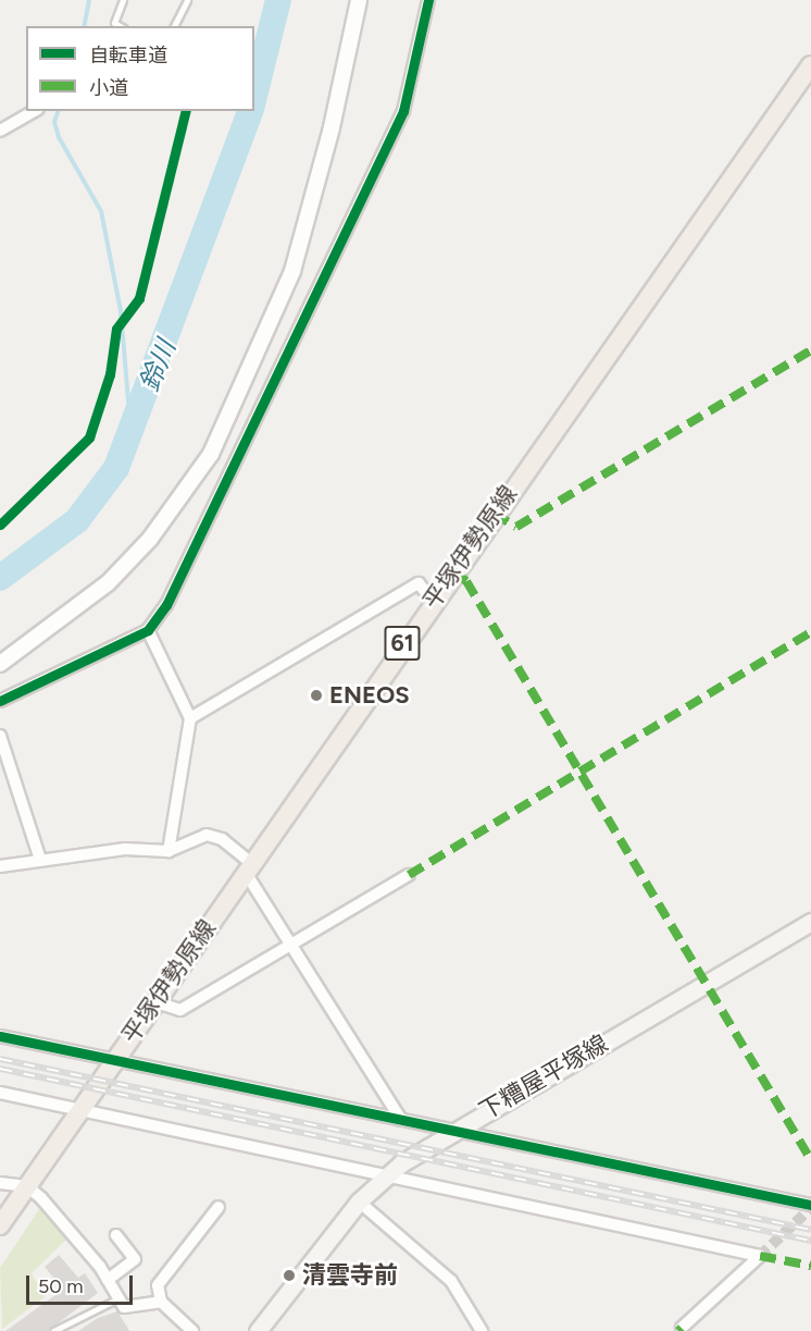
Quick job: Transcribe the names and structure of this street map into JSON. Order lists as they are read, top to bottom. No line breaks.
{"streets":{"main road":["平塚伊勢原線","61","下糟屋平塚線"]},"water":["鈴川"],"places":["ENEOS","清雲寺前"],"legend":["自転車道","小道"],"scale_bar":"50 m"}
